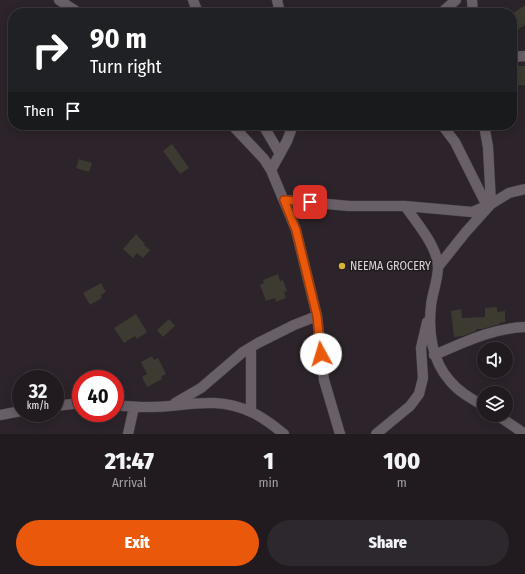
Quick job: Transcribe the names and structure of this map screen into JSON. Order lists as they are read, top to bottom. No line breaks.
{"places":["NEEMA GROCERY"],"page":{"turn":["90 m","Turn right"],"then":"Then","speed":"32 km/h","limit":"40","eta":["21:47","Arrival","1","min","100","m"],"buttons":["Exit","Share"]}}
